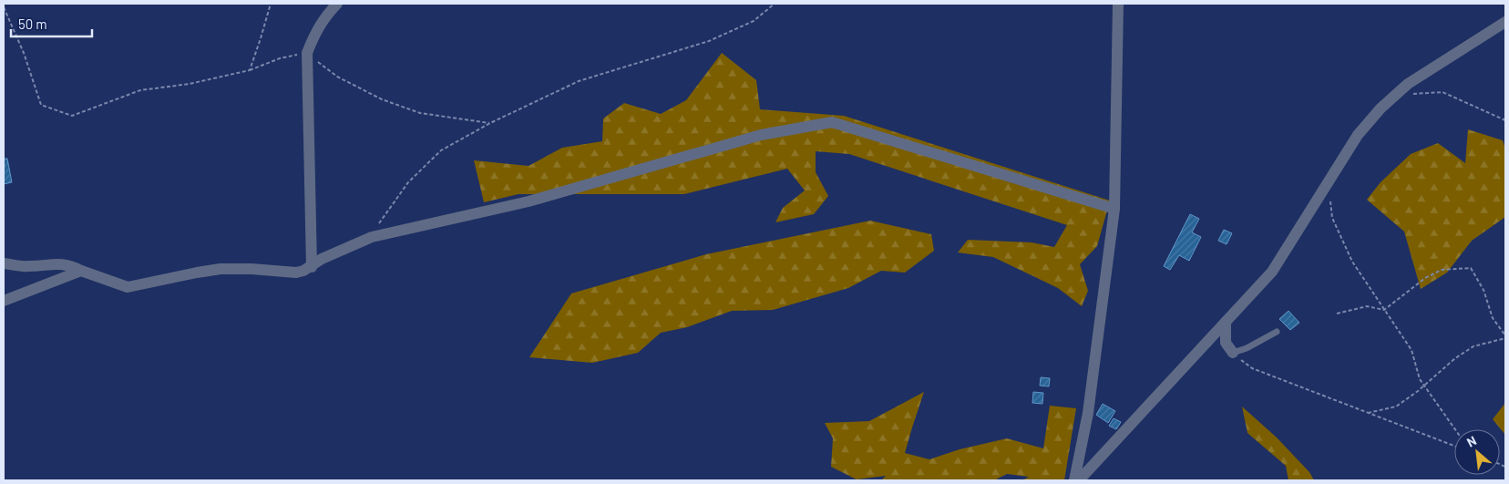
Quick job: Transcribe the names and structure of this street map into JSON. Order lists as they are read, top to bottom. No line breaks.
{"scale_bar":"50 m","north":"top left"}
